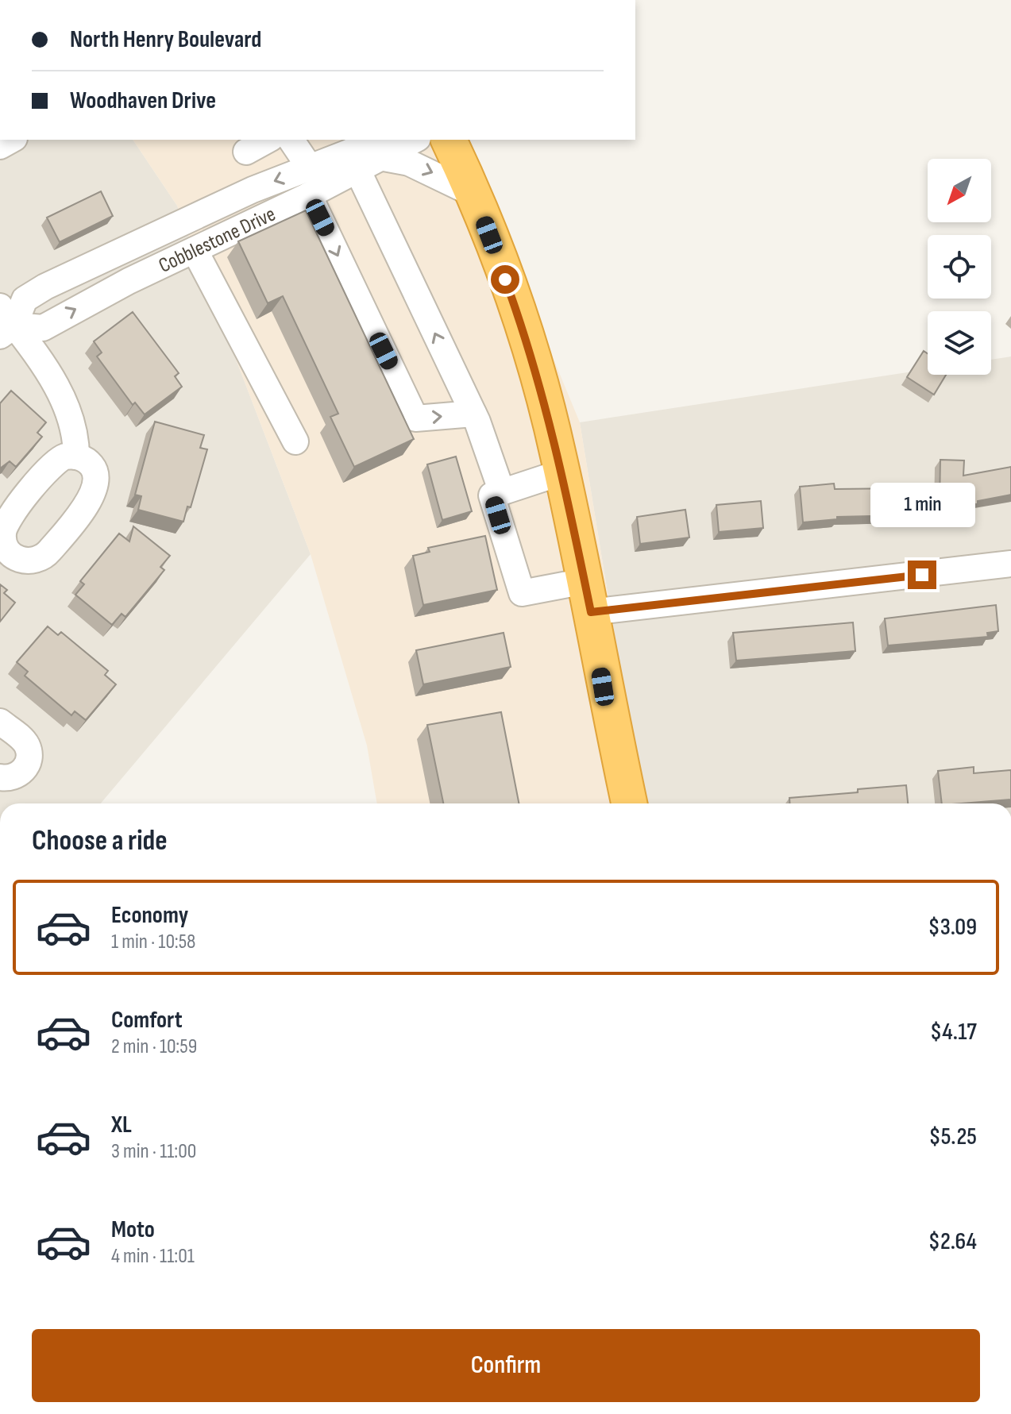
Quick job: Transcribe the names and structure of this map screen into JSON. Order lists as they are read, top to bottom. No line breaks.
{"streets":{"street":["Cobblestone Drive"]},"north":"bottom left","page":{"banner":["North Henry Boulevard","Woodhaven Drive"],"bubble":"1 min","heading":"Choose a ride","list":[{"name":"Economy","note":"1 min · 10:58","value":"$3.09"},{"name":"Comfort","note":"2 min · 10:59","value":"$4.17"},{"name":"XL","note":"3 min · 11:00","value":"$5.25"},{"name":"Moto","note":"4 min · 11:01","value":"$2.64"}],"buttons":"Confirm"}}
